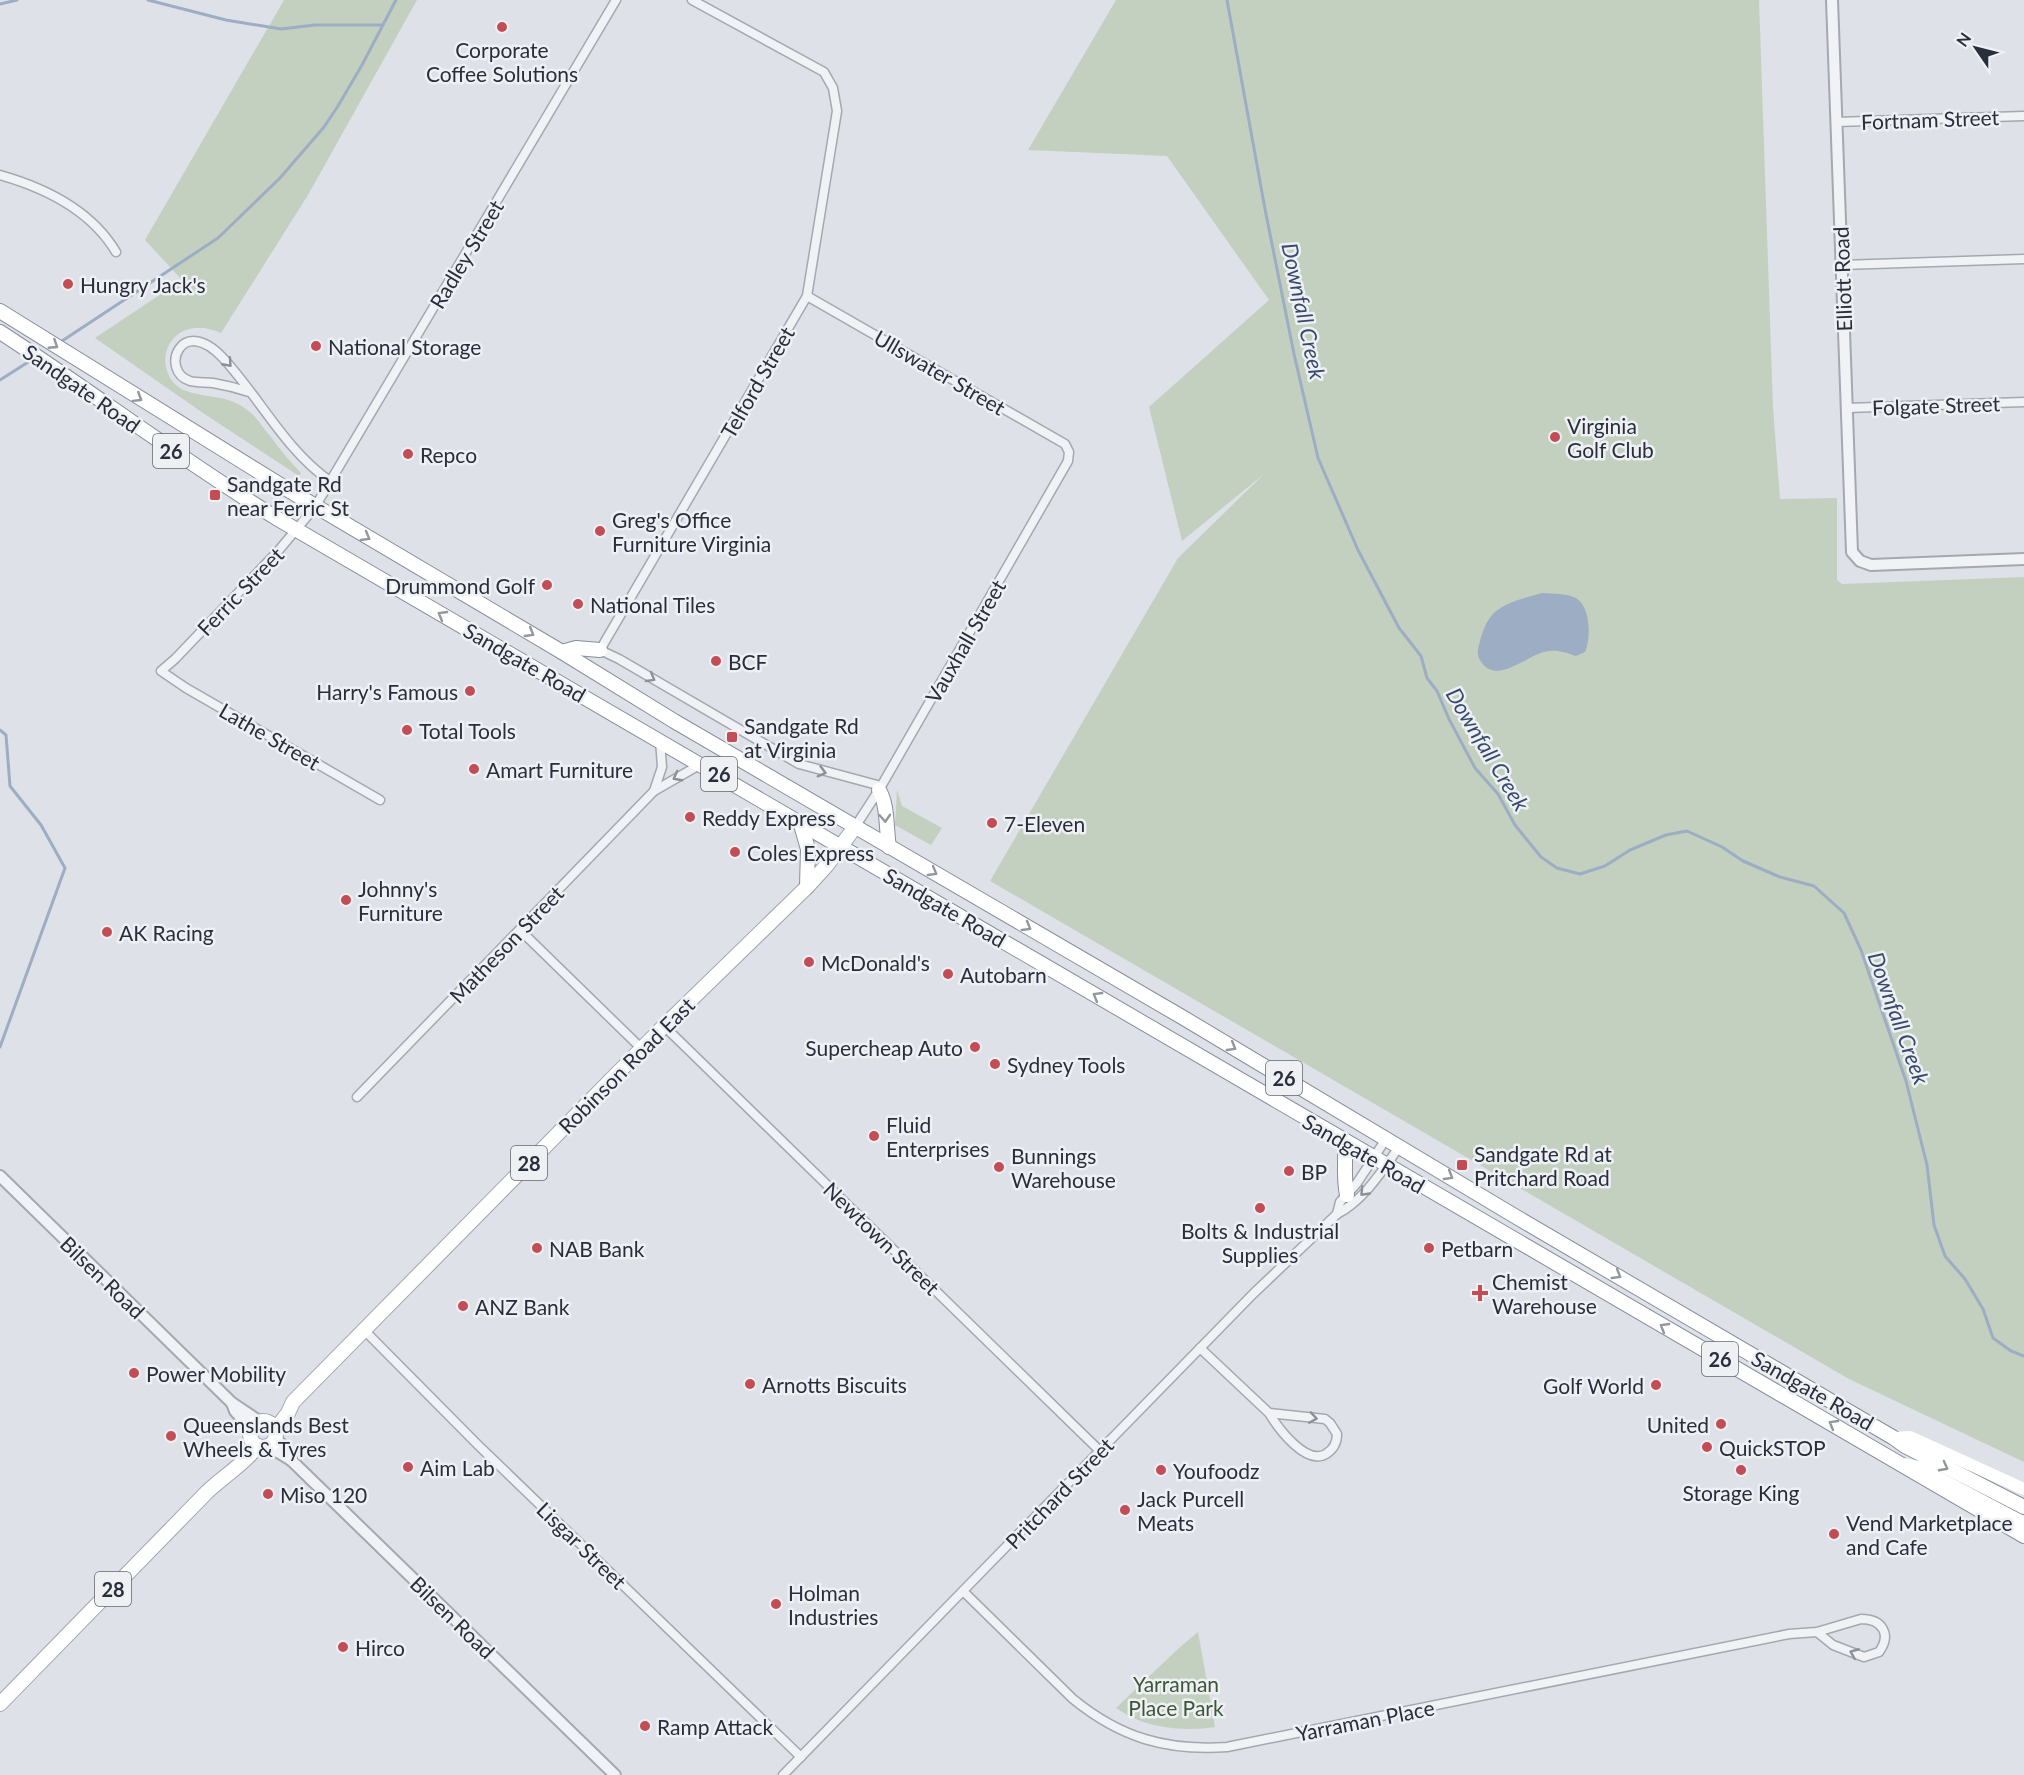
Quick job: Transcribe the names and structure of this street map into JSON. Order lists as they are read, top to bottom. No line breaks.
{"streets":{"main road":["Sandgate Road","26","Robinson Road East","28"],"street":["Fortnam Street","Radley Street","Elliott Road","Ullswater Street","Telford Street","Folgate Street","Ferric Street","Vauxhall Street","Lathe Street","Matheson Street","Newtown Street","Bilsen Road","Pritchard Street","Lisgar Street","Yarraman Place"]},"crossings":[["Fortnam Street","Elliott Road"],["Radley Street","Sandgate Road"],["Radley Street","Ferric Street"],["Elliott Road","Folgate Street"],["Ullswater Street","Telford Street"],["Ullswater Street","Vauxhall Street"],["Sandgate Road","Ferric Street"],["Sandgate Road","Vauxhall Street"],["Sandgate Road","Matheson Street"],["Sandgate Road","Robinson Road East"],["Sandgate Road","Pritchard Street"],["Ferric Street","Lathe Street"],["Vauxhall Street","Robinson Road East"],["Robinson Road East","Newtown Street"],["Robinson Road East","Bilsen Road"],["Robinson Road East","Lisgar Street"],["Newtown Street","Pritchard Street"],["Pritchard Street","Lisgar Street"],["Pritchard Street","Yarraman Place"]],"water":["Downfall Creek"],"parks":["Yarraman Place Park"],"places":{"other":["Corporate Coffee Solutions","Hungry Jack's","National Storage","Virginia Golf Club","Repco","Greg's Office Furniture Virginia","Drummond Golf","National Tiles","BCF","Harry's Famous","Total Tools","Amart Furniture","Reddy Express","7-Eleven","Coles Express","Johnny's Furniture","AK Racing","McDonald's","Autobarn","Supercheap Auto","Sydney Tools","Fluid Enterprises","Bunnings Warehouse","BP","Bolts & Industrial Supplies","NAB Bank","Petbarn","ANZ Bank","Power Mobility","Arnotts Biscuits","Golf World","United","Queenslands Best Wheels & Tyres","QuickSTOP","Aim Lab","Youfoodz","Storage King","Miso 120","Jack Purcell Meats","Vend Marketplace and Cafe","Holman Industries","Hirco","Ramp Attack"],"transit":["Sandgate Rd near Ferric St","Sandgate Rd at Virginia","Sandgate Rd at Pritchard Road"],"health":["Chemist Warehouse"]},"north":"top left"}
